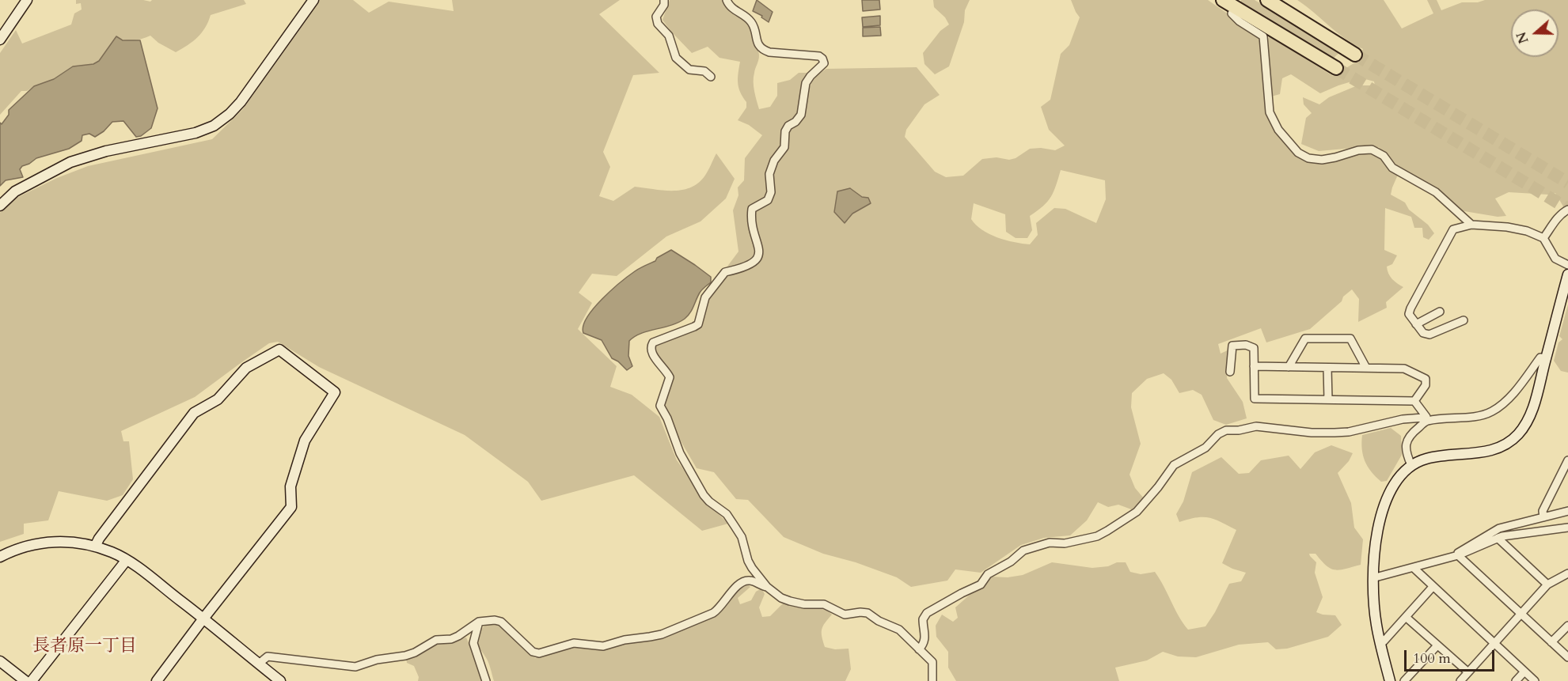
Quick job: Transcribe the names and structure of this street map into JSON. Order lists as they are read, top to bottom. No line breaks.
{"districts":["長者原一丁目"],"scale_bar":"100 m","north":"left"}
